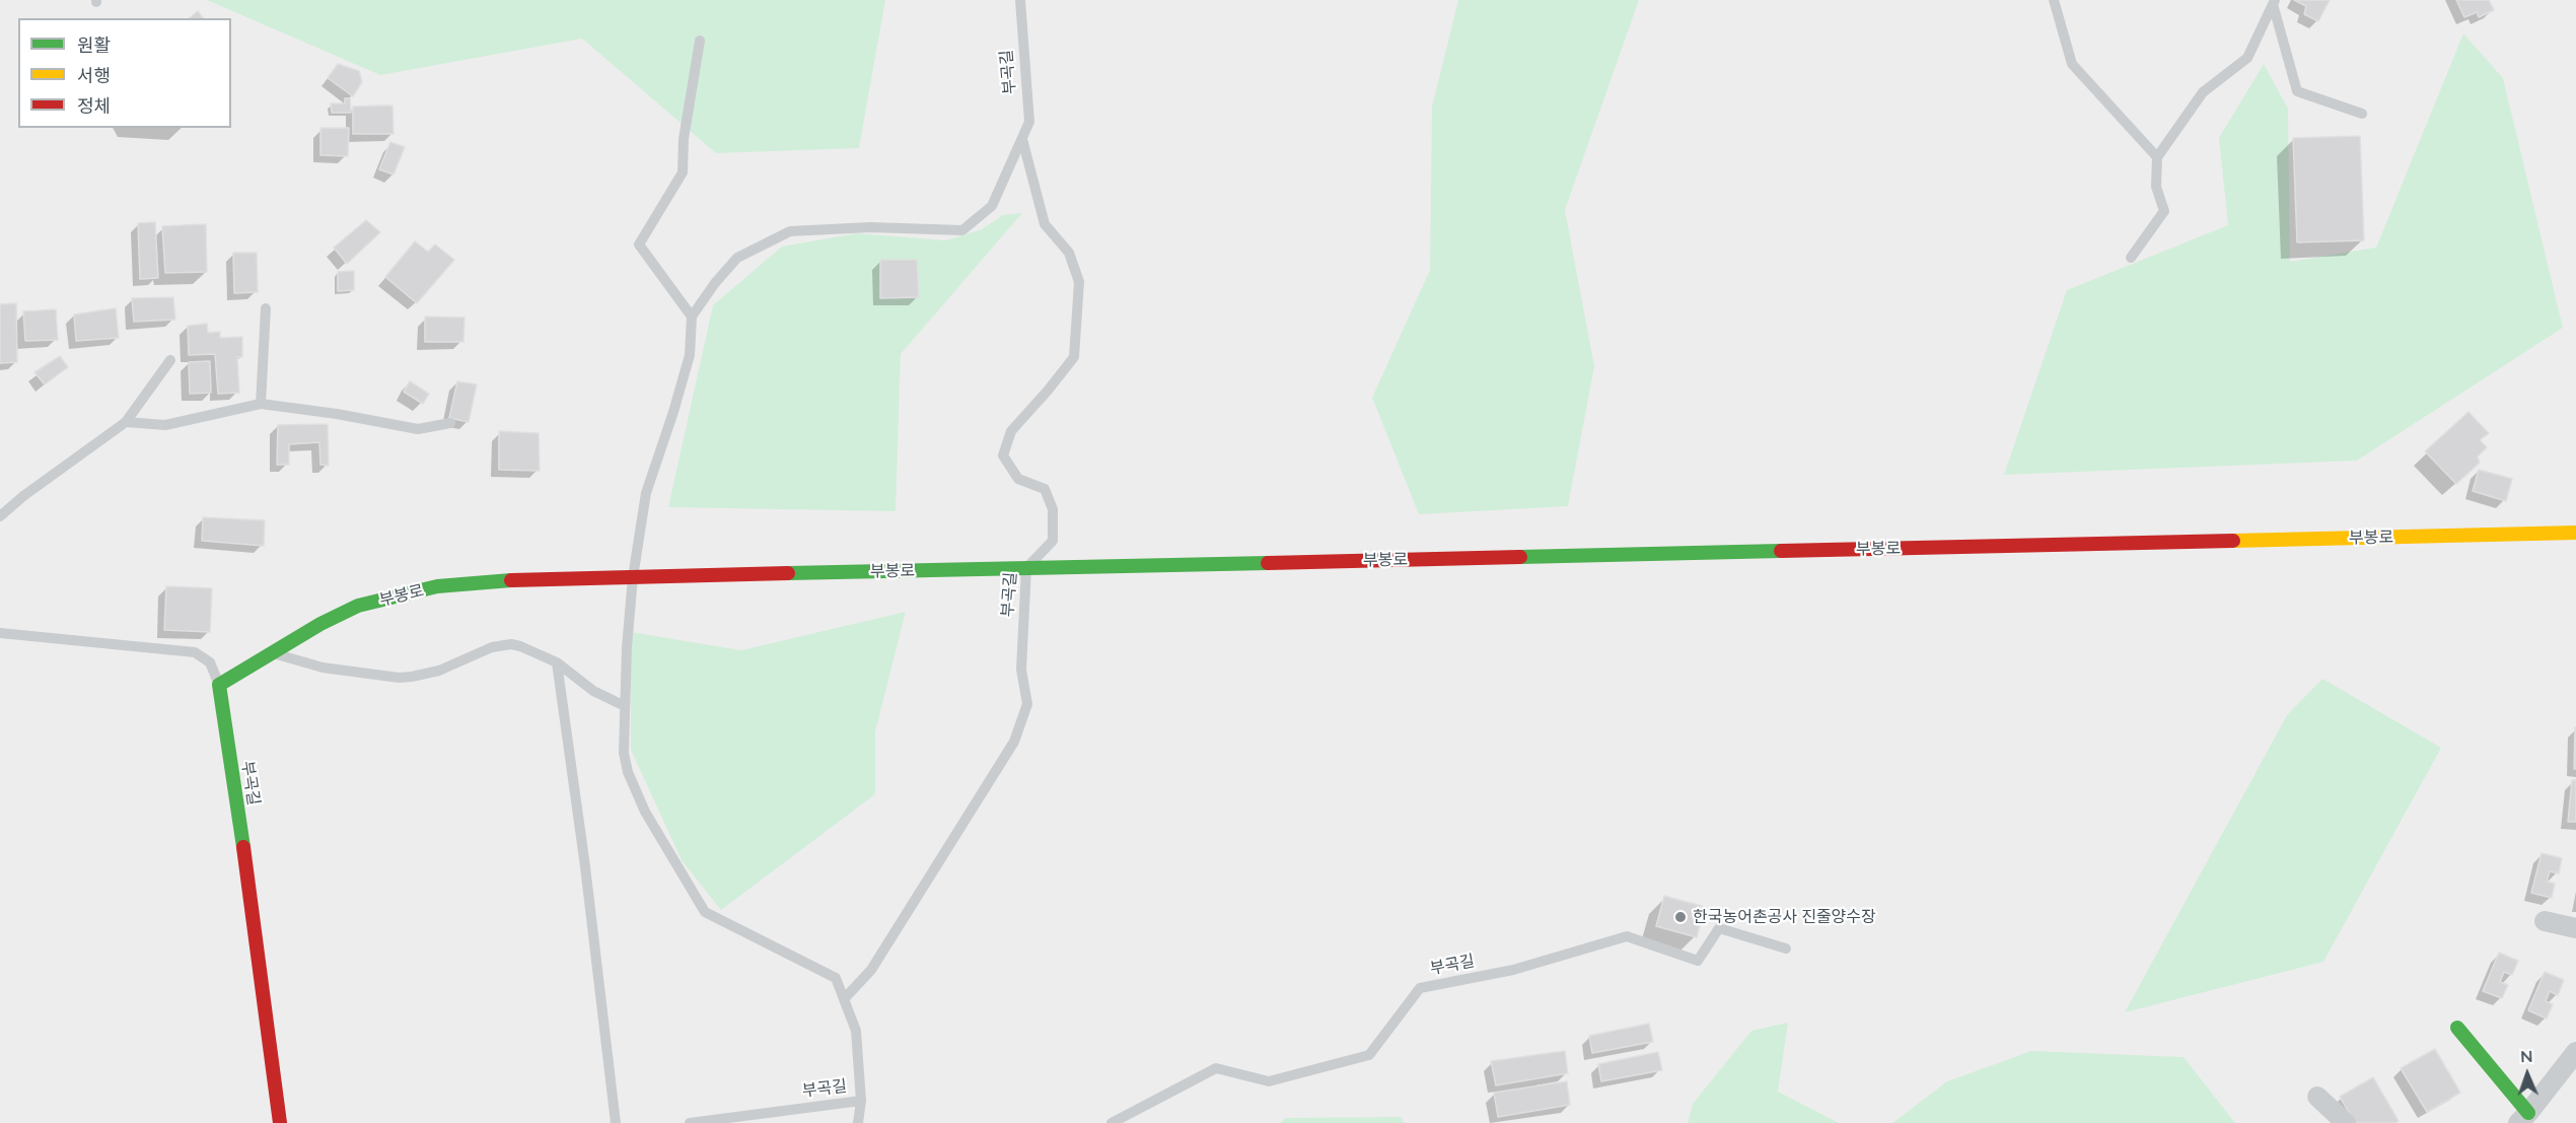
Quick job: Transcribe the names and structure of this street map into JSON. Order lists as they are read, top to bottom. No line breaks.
{"streets":{"street":["부곡길","부봉로"]},"crossings":[["부곡길","부봉로"]],"places":["한국농어촌공사 진줄양수장"],"legend":["원활","서행","정체"],"north":"top"}
